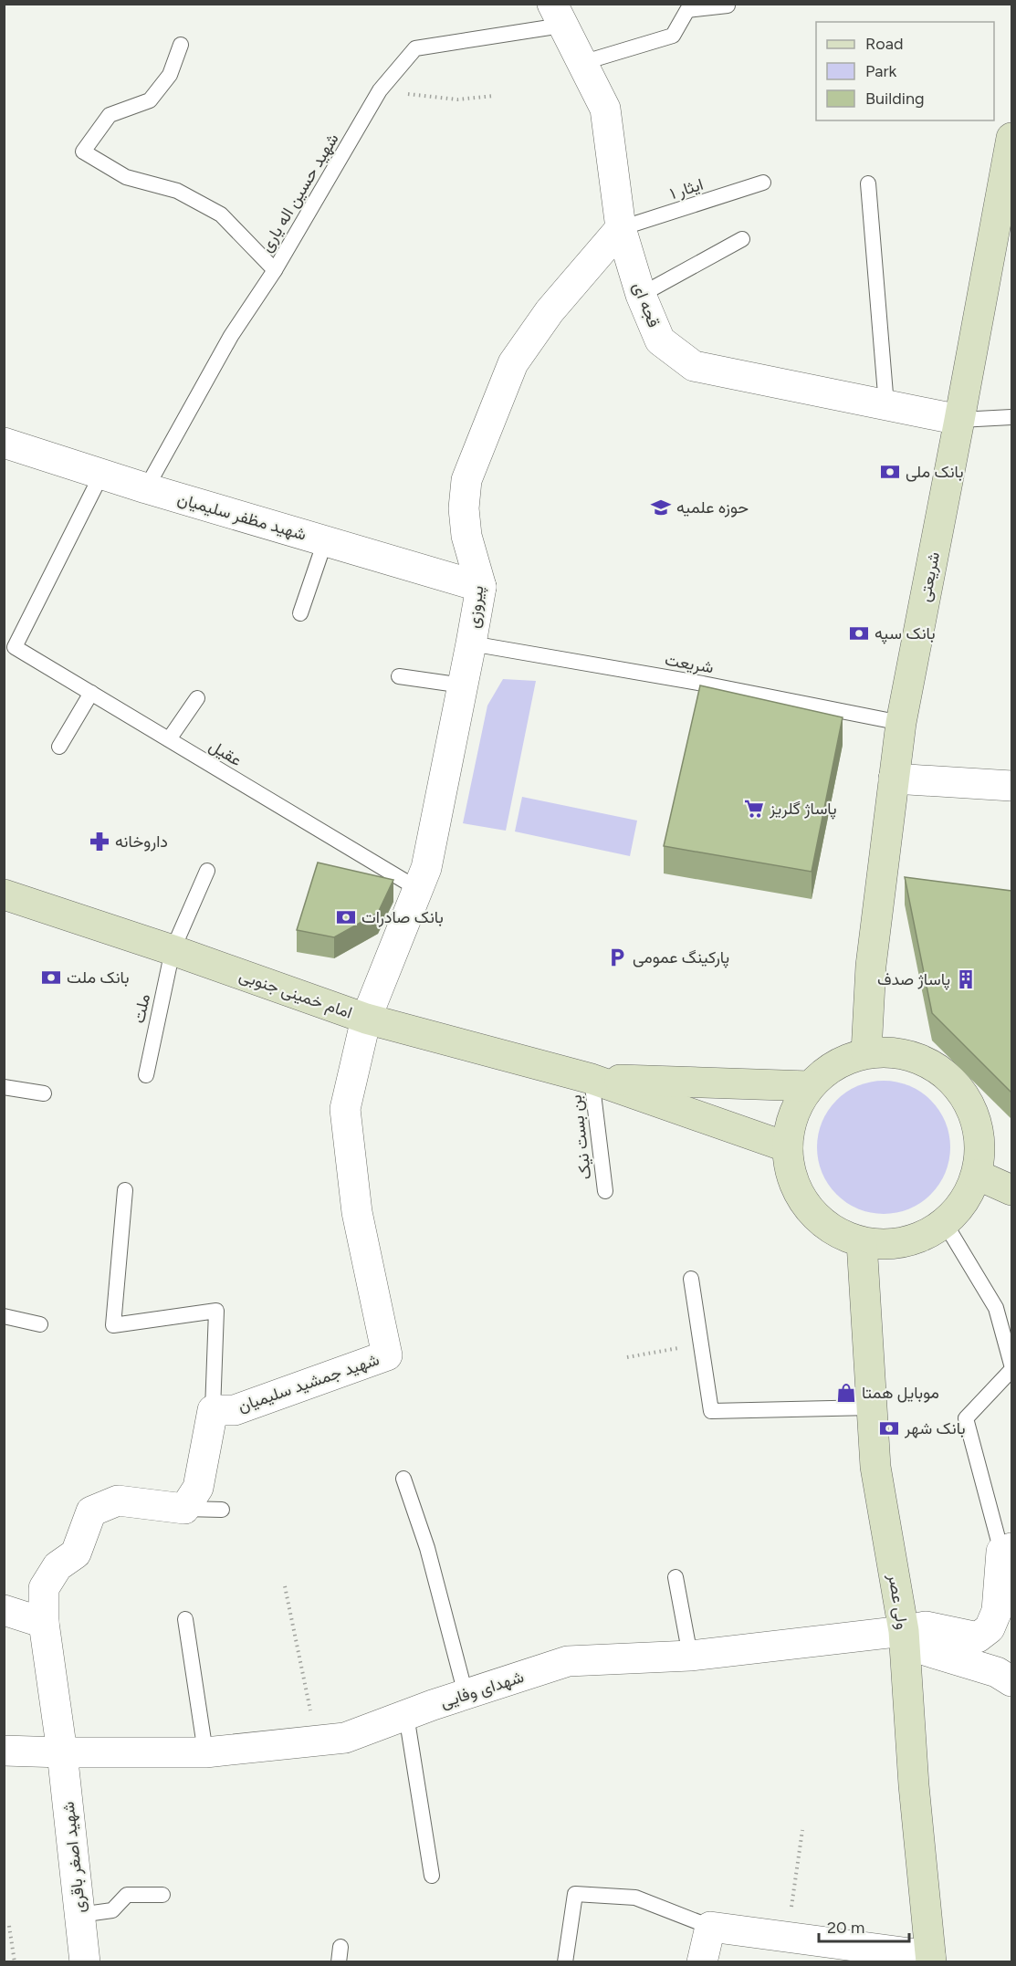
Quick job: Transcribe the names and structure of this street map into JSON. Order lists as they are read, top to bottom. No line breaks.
{"streets":{"main road":["شریعتی","امام خمینی جنوبی","ولی عصر"],"street":["قجه ای","شهید مظفر سلیمیان","پیروزی","شهید جمشید سلیمیان","شهدای وفایی","شهید اصغر باقری"],"lane":["ایثار ۱","شهید حسین اله یاری","شریعت","عقیل","ملت","بن بست نیک"]},"crossings":[["ایثار ۱","قجه ای"],["ایثار ۱","پیروزی"],["شهید حسین اله یاری","قجه ای"],["شهید حسین اله یاری","شهید مظفر سلیمیان"],["قجه ای","شریعتی"],["قجه ای","پیروزی"],["شهید مظفر سلیمیان","پیروزی"],["شهید مظفر سلیمیان","عقیل"],["شریعتی","شریعت"],["شریعتی","ولی عصر"],["پیروزی","شریعت"],["پیروزی","عقیل"],["پیروزی","امام خمینی جنوبی"],["پیروزی","شهید جمشید سلیمیان"],["امام خمینی جنوبی","ملت"],["امام خمینی جنوبی","بن بست نیک"],["امام خمینی جنوبی","شهید جمشید سلیمیان"],["ولی عصر","شهدای وفایی"],["شهدای وفایی","شهید اصغر باقری"]],"places":{"bank":["بانک ملی","بانک سپه","بانک صادرات","بانک ملت","بانک شهر"],"school or university":["حوزه علمیه"],"supermarket":["پاساژ گلریز"],"pharmacy":["داروخانه"],"parking":["پارکینگ عمومی"],"building":["پاساژ صدف"],"shop":["موبایل همتا"]},"legend":["Road","Park","Building"],"scale_bar":"20 m"}
